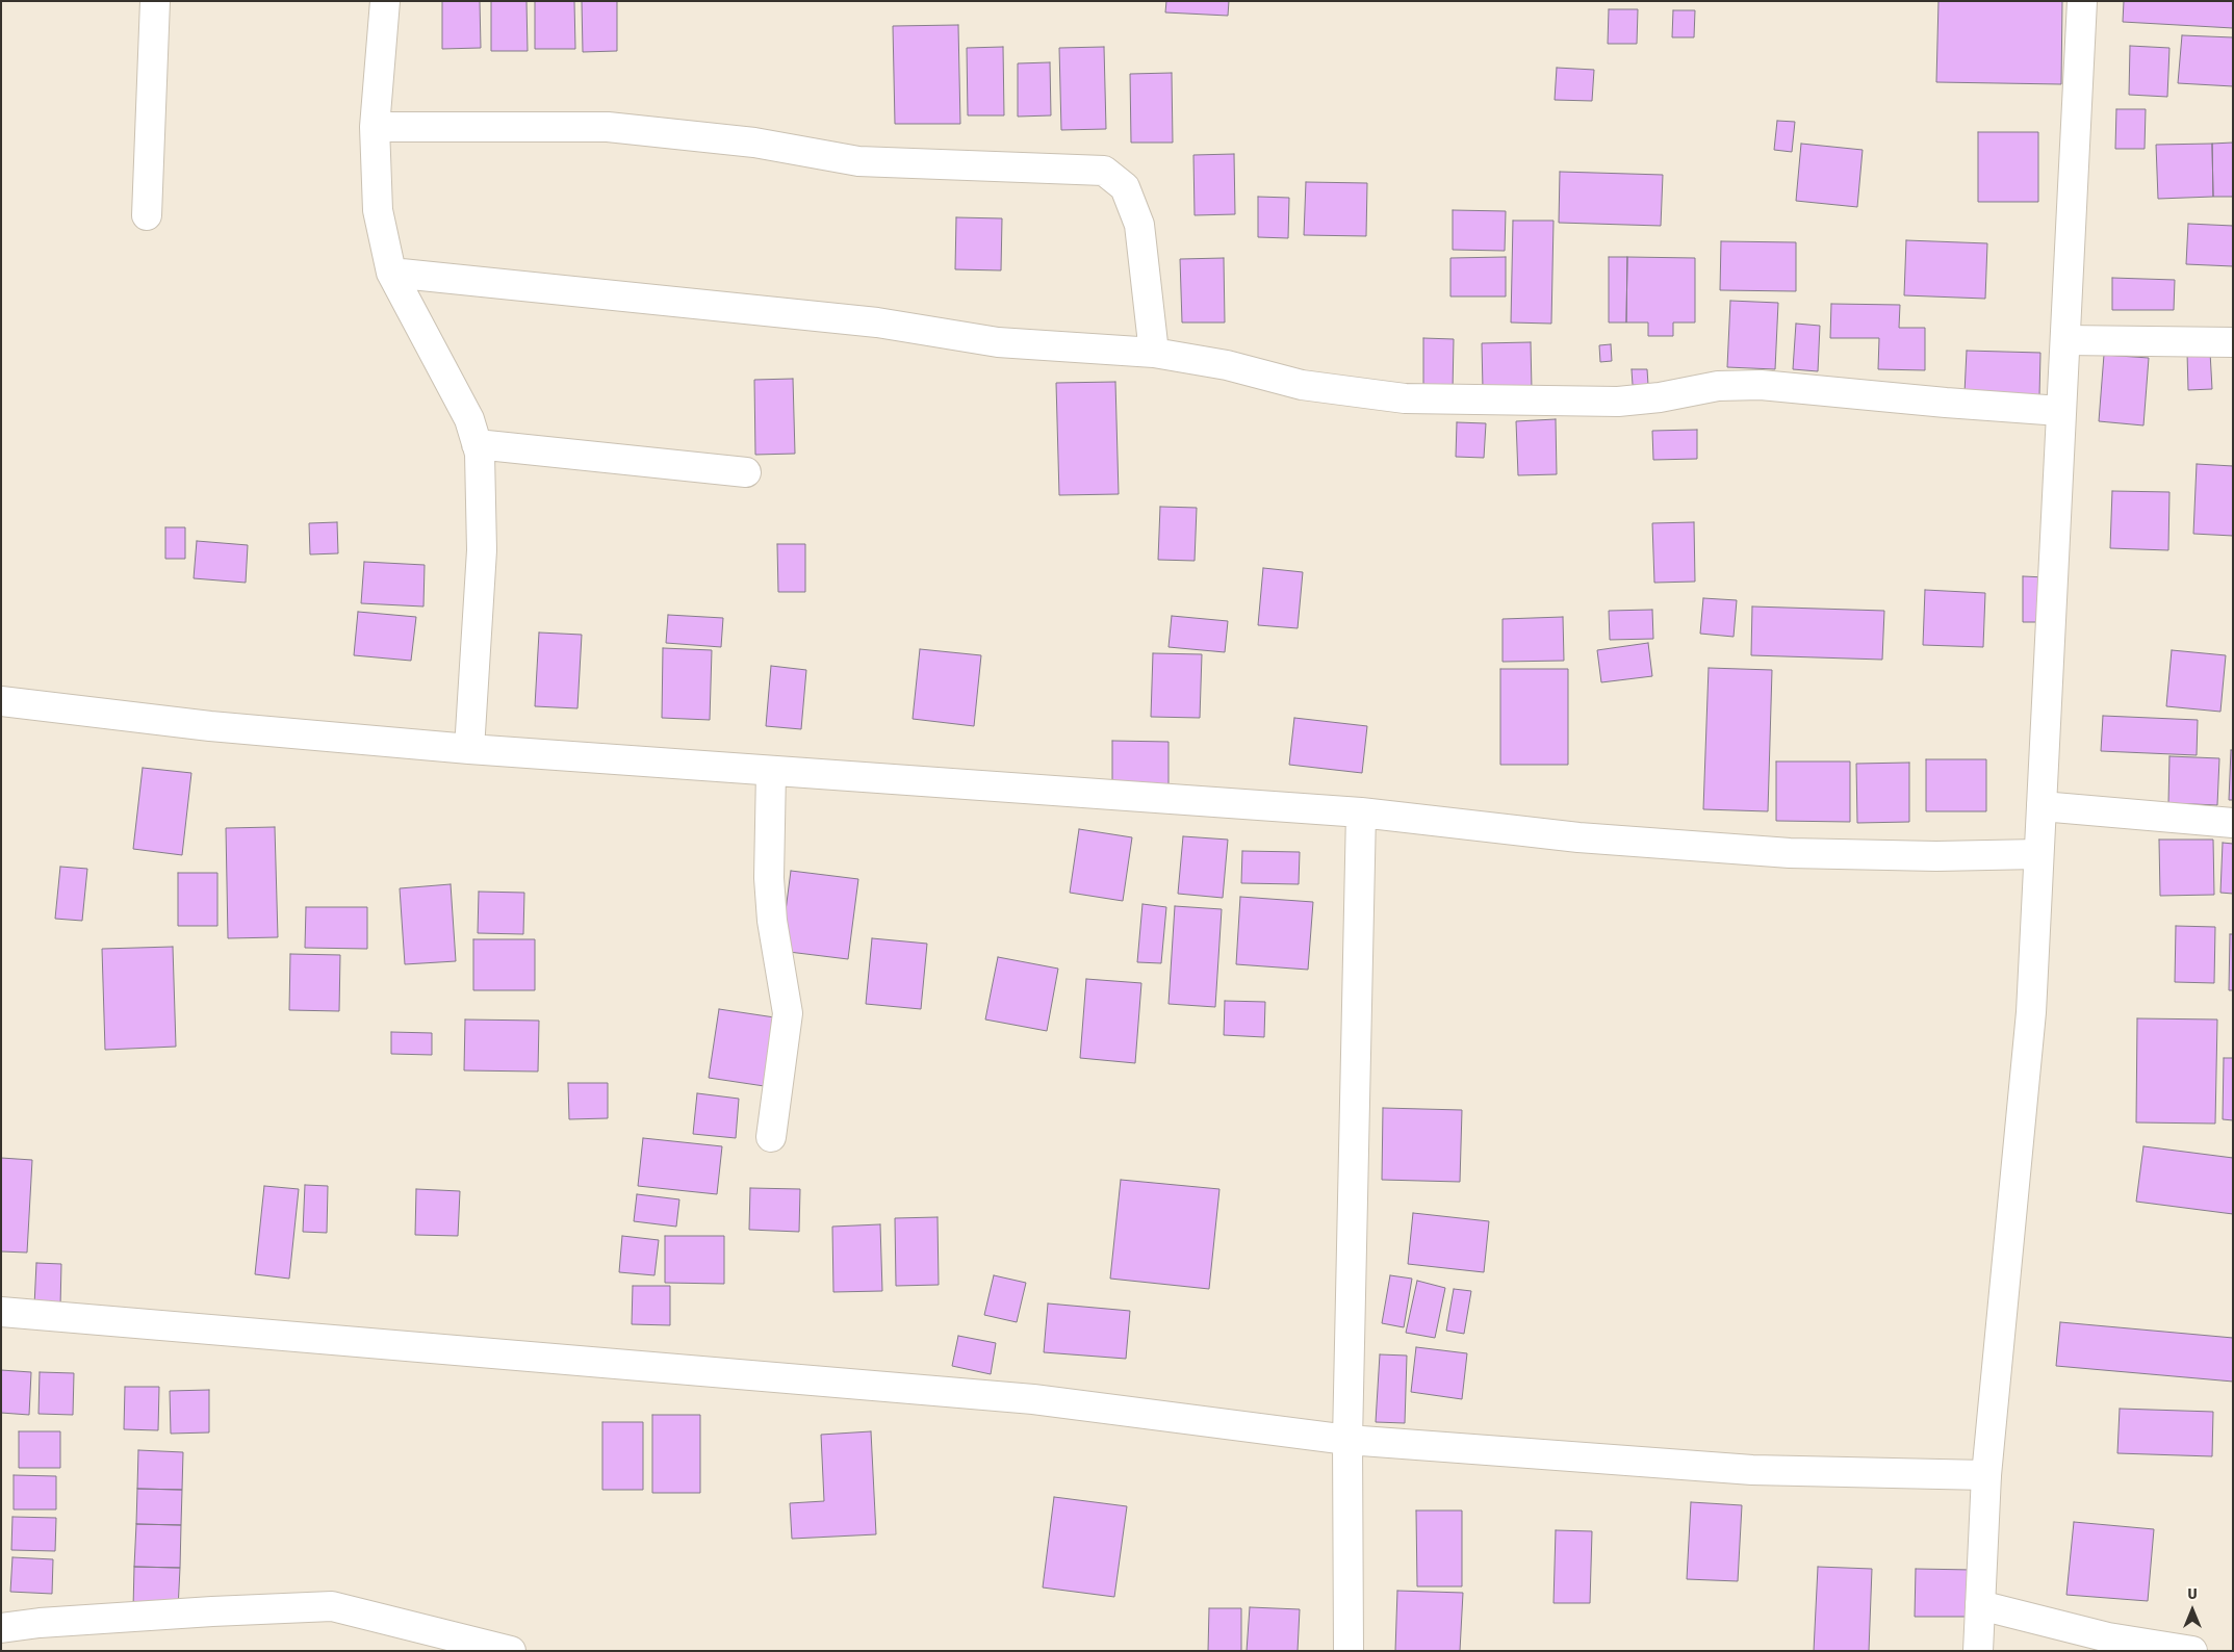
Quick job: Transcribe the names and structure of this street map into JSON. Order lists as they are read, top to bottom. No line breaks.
{"north":"top"}
